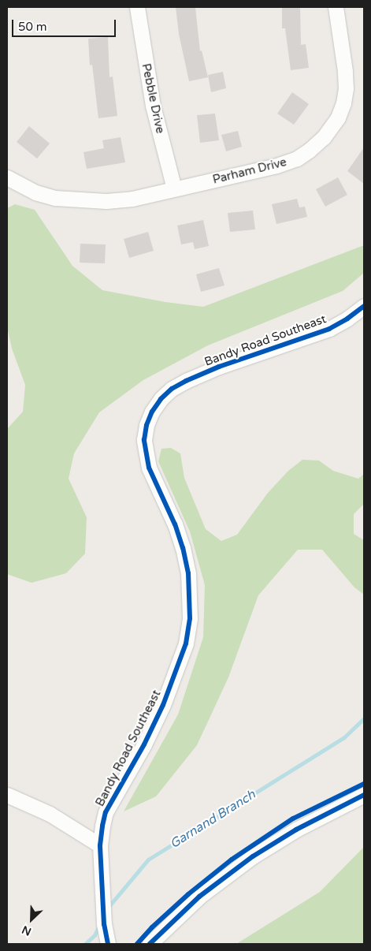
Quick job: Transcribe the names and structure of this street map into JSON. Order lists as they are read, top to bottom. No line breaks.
{"streets":{"street":["Pebble Drive","Parham Drive","Bandy Road Southeast"]},"crossings":[["Pebble Drive","Parham Drive"]],"water":["Garnand Branch"],"scale_bar":"50 m","north":"bottom left"}
